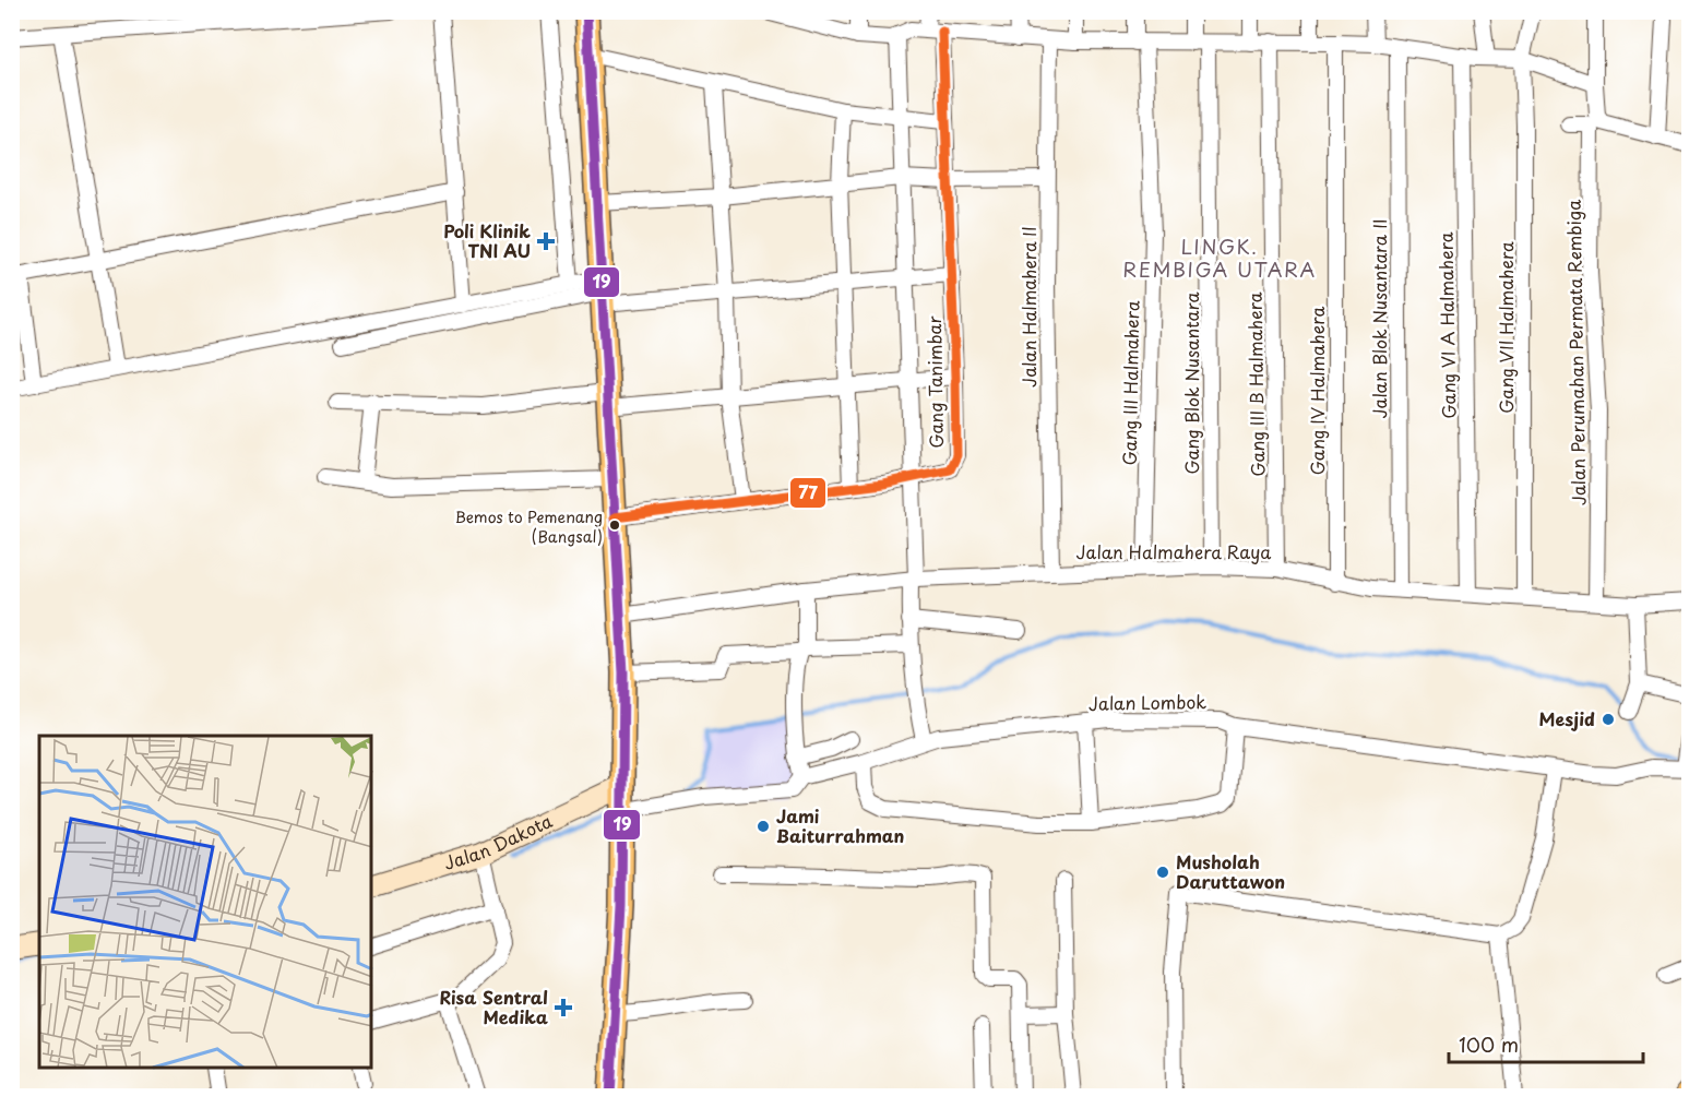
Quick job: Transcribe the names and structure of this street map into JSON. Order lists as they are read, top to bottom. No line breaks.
{"streets":{"street":["Jalan Halmahera II","Jalan Blok Nusantara II","Gang VI A Halmahera","Gang VII Halmahera","Jalan Perumahan Permata Rembiga","Gang Tanimbar","Gang III Halmahera","Gang Blok Nusantara","Gang III B Halmahera","Gang IV Halmahera","Jalan Halmahera Raya","Jalan Lombok","Jalan Dakota"]},"crossings":[["Jalan Halmahera II","Jalan Halmahera Raya"],["Jalan Blok Nusantara II","Jalan Halmahera Raya"],["Gang VI A Halmahera","Jalan Halmahera Raya"],["Gang VII Halmahera","Jalan Halmahera Raya"],["Jalan Perumahan Permata Rembiga","Jalan Halmahera Raya"],["Gang III Halmahera","Jalan Halmahera Raya"],["Gang Blok Nusantara","Jalan Halmahera Raya"],["Gang III B Halmahera","Jalan Halmahera Raya"],["Gang IV Halmahera","Jalan Halmahera Raya"],["Jalan Lombok","Jalan Dakota"]],"districts":["LINGK. REMBIGA UTARA"],"places":{"health":["Poli Klinik TNI AU","Risa Sentral Medika"],"other":["Bemos to Pemenang (Bangsal)","Mesjid","Jami Baiturrahman","Musholah Daruttawon"]},"lines":["transit line 19","transit line 77"],"scale_bar":"100 m"}
